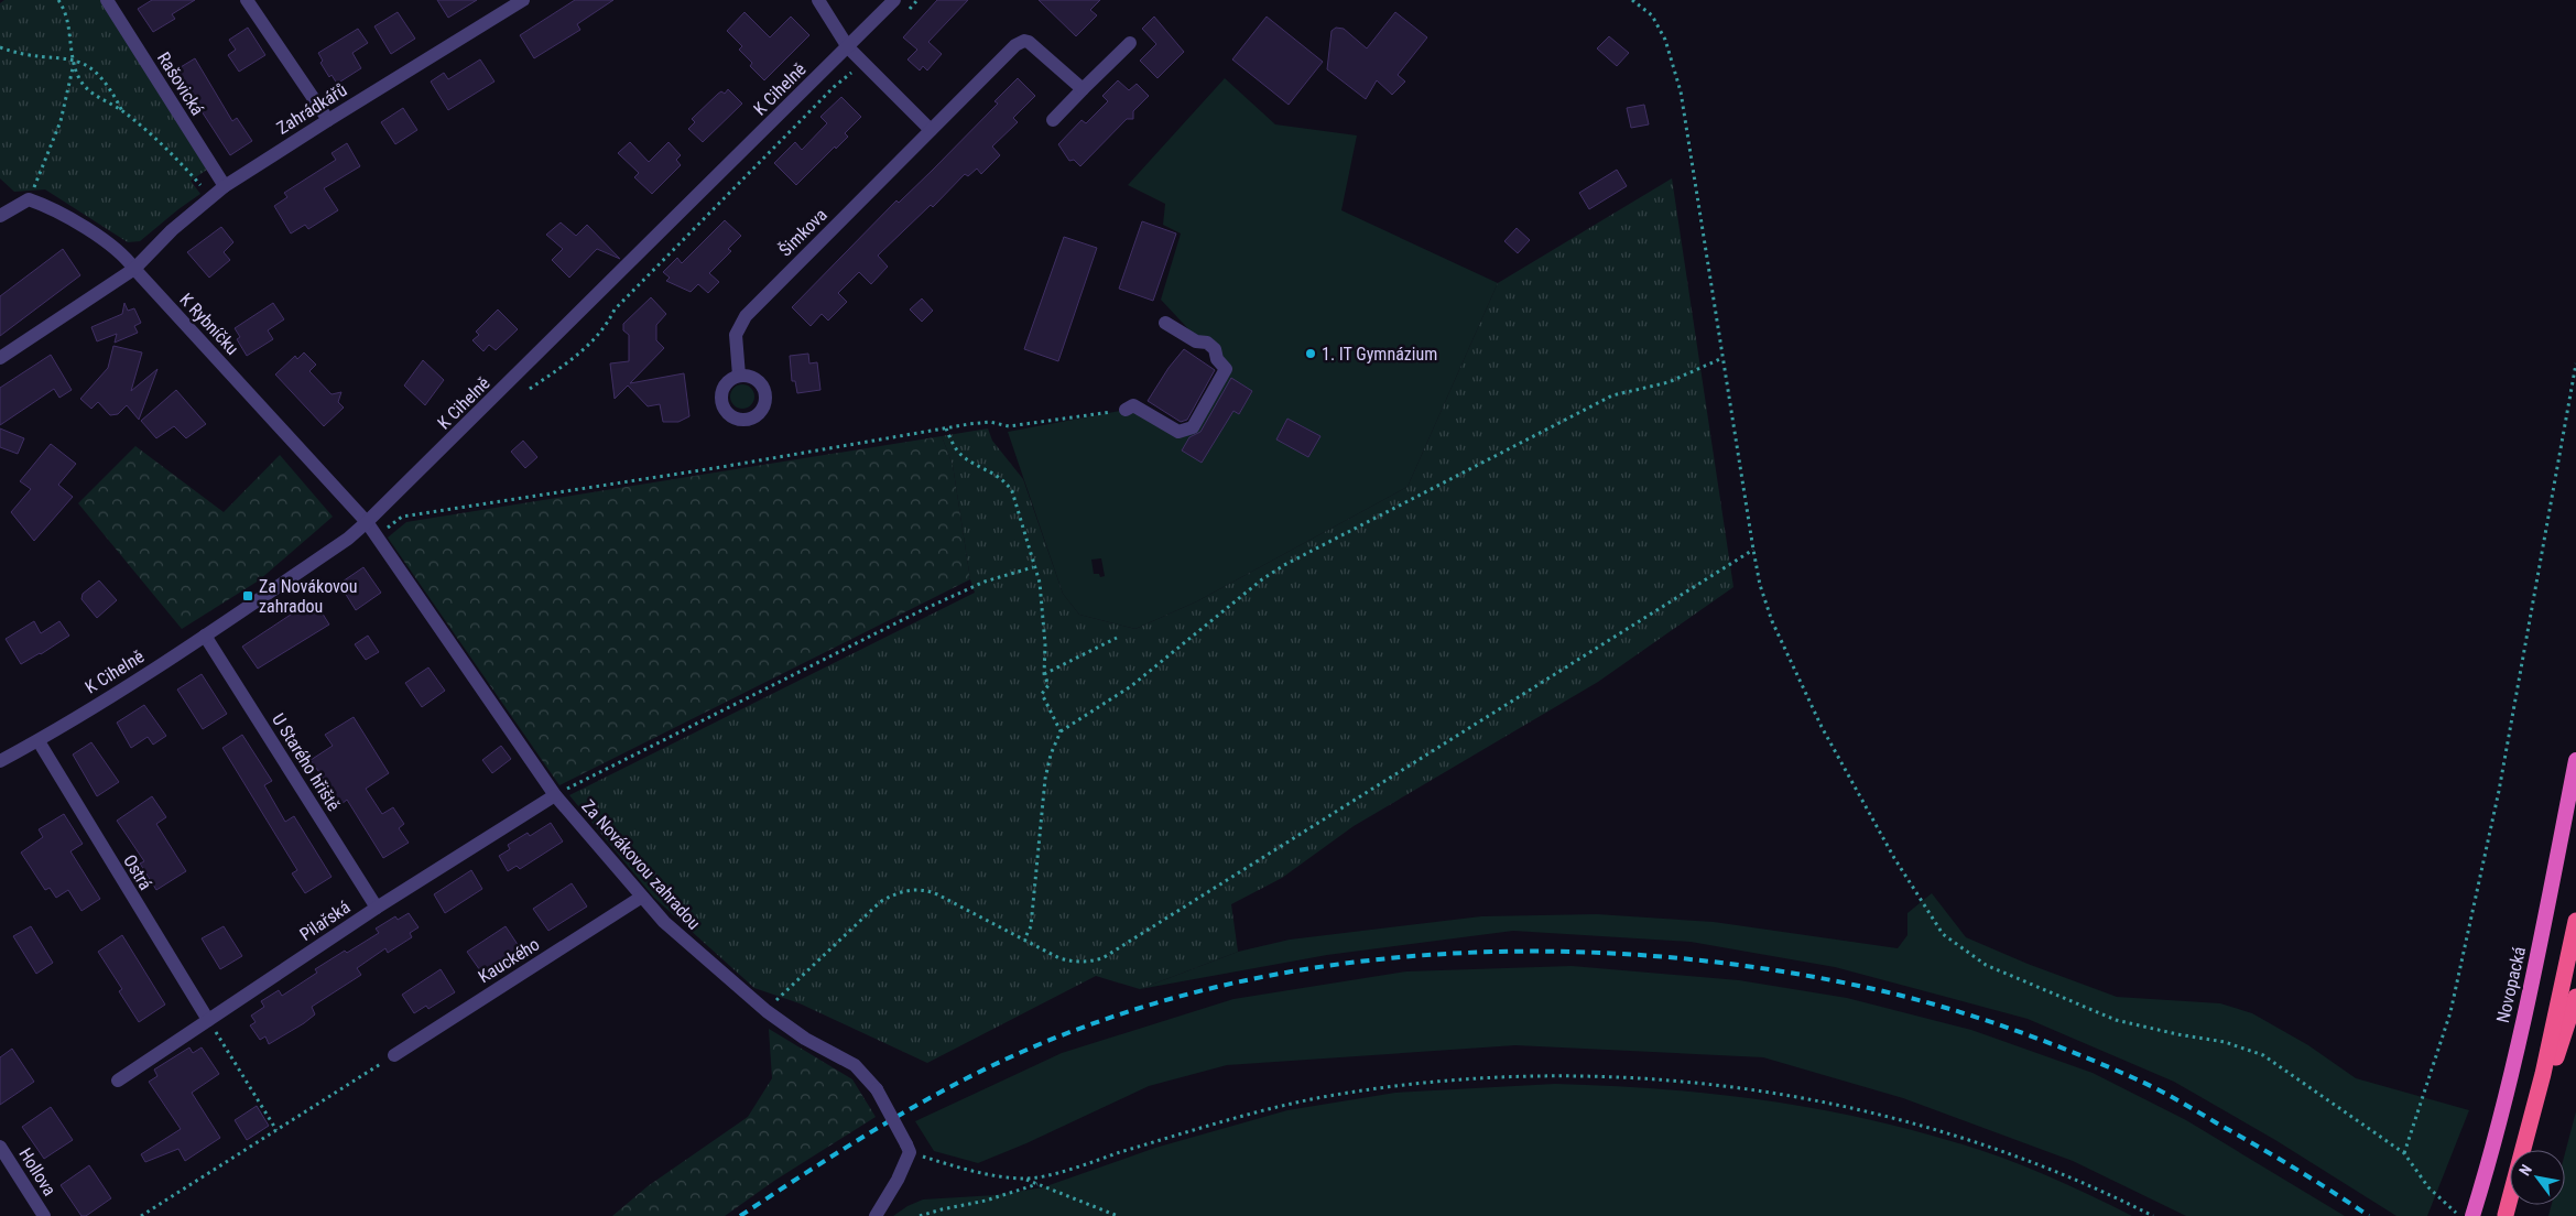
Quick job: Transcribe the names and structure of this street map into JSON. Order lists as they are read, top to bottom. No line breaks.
{"streets":{"highway":["Novopacká"],"street":["Rašovická","K Cihelně","Zahrádkářů","Šimkova","K Rybníčku","U Starého hřiště","Za Novákovou zahradou","Ostrá","Pilařská","Kauckého","Hollova"]},"crossings":[["Rašovická","Zahrádkářů"],["K Cihelně","K Rybníčku"],["K Cihelně","U Starého hřiště"],["K Cihelně","Za Novákovou zahradou"],["K Cihelně","Ostrá"],["Zahrádkářů","K Rybníčku"],["K Rybníčku","Za Novákovou zahradou"],["U Starého hřiště","Pilařská"],["Za Novákovou zahradou","Pilařská"],["Za Novákovou zahradou","Kauckého"],["Ostrá","Pilařská"]],"places":{"other":["1. IT Gymnázium"],"transit":["Za Novákovou zahradou"]},"north":"top left"}
